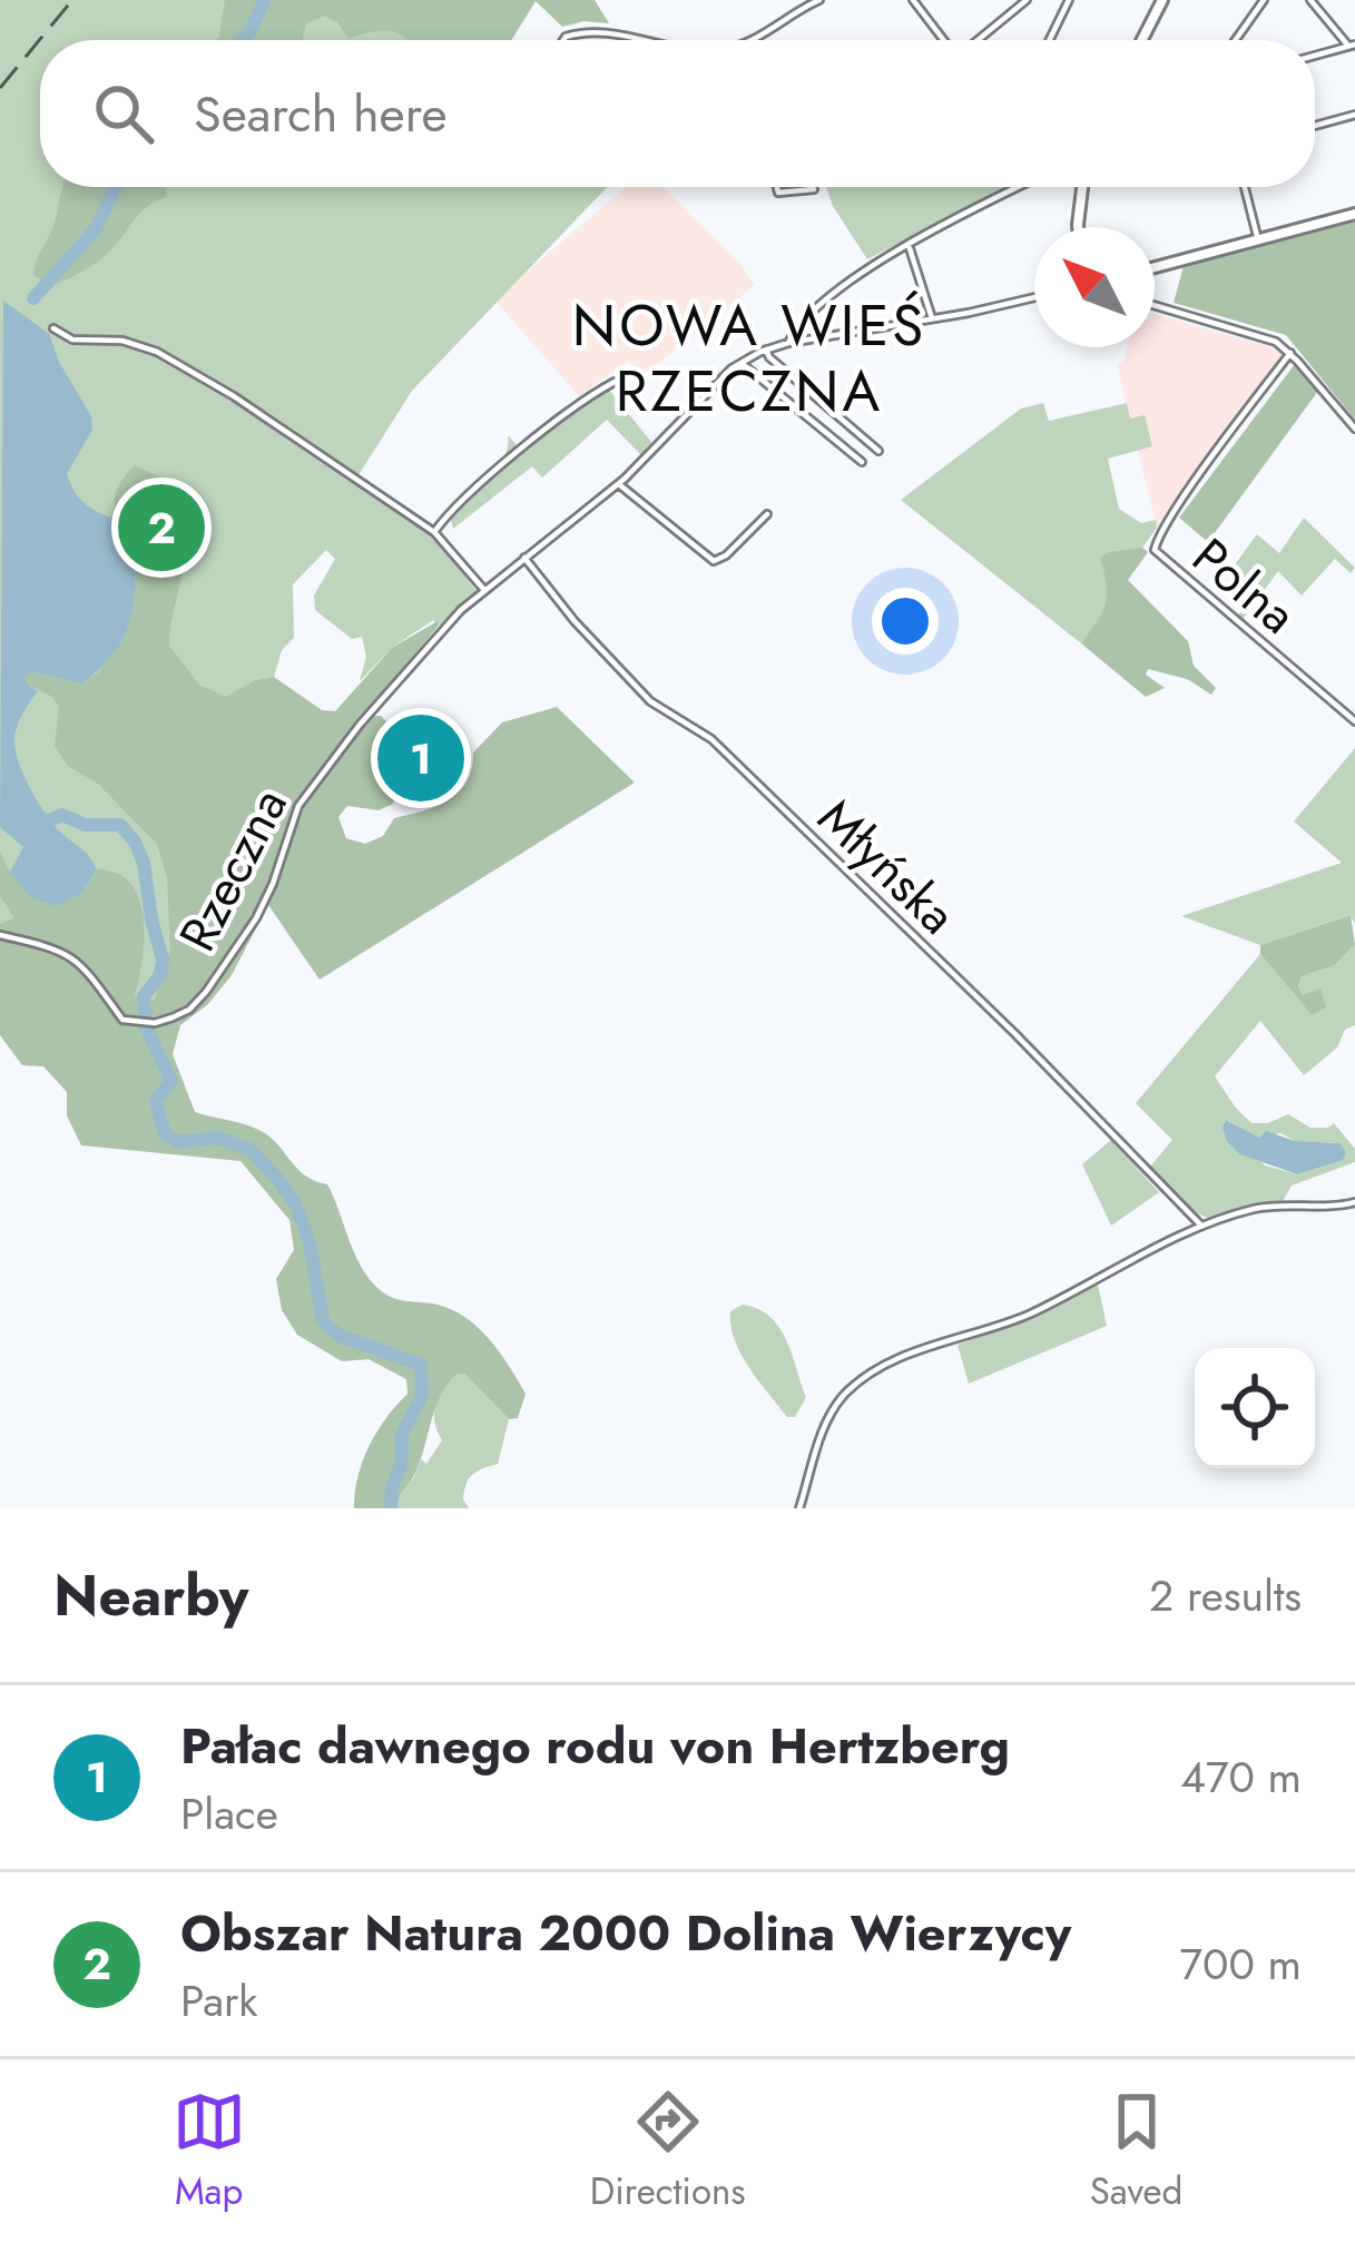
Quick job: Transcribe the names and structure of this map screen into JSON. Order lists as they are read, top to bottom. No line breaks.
{"streets":{"street":["Polna","Młyńska","Rzeczna"]},"crossings":[["Młyńska","Rzeczna"]],"districts":["NOWA WIEŚ RZECZNA"],"north":"top left","page":{"search":"Search here","pins":["2","1"],"heading":["Nearby","2 results"],"list":[{"mark":"1","name":"Pałac dawnego rodu von Hertzberg","note":"Place","value":"470 m"},{"mark":"2","name":"Obszar Natura 2000 Dolina Wierzycy","note":"Park","value":"700 m"}],"nav":["Map","Directions","Saved"]}}
